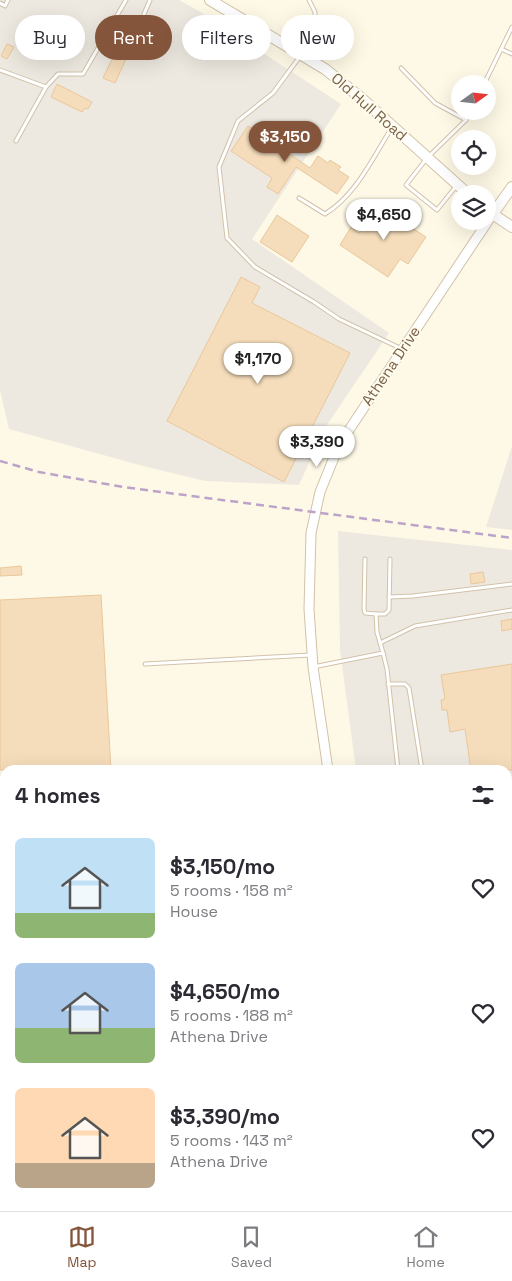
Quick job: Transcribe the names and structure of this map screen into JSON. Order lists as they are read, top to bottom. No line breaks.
{"streets":{"main road":["Old Hull Road","Athena Drive"]},"north":"right","page":{"chip":["Buy","Rent","Filters","New"],"price":["$3,150","$4,650","$1,170","$3,390"],"heading":"4 homes","list":[{"name":"$3,150/mo","note":"5 rooms · 158 m² · House"},{"name":"$4,650/mo","note":"5 rooms · 188 m² · Athena Drive"},{"name":"$3,390/mo","note":"5 rooms · 143 m² · Athena Drive"}],"tabs":["Map","Saved","Home"]}}
